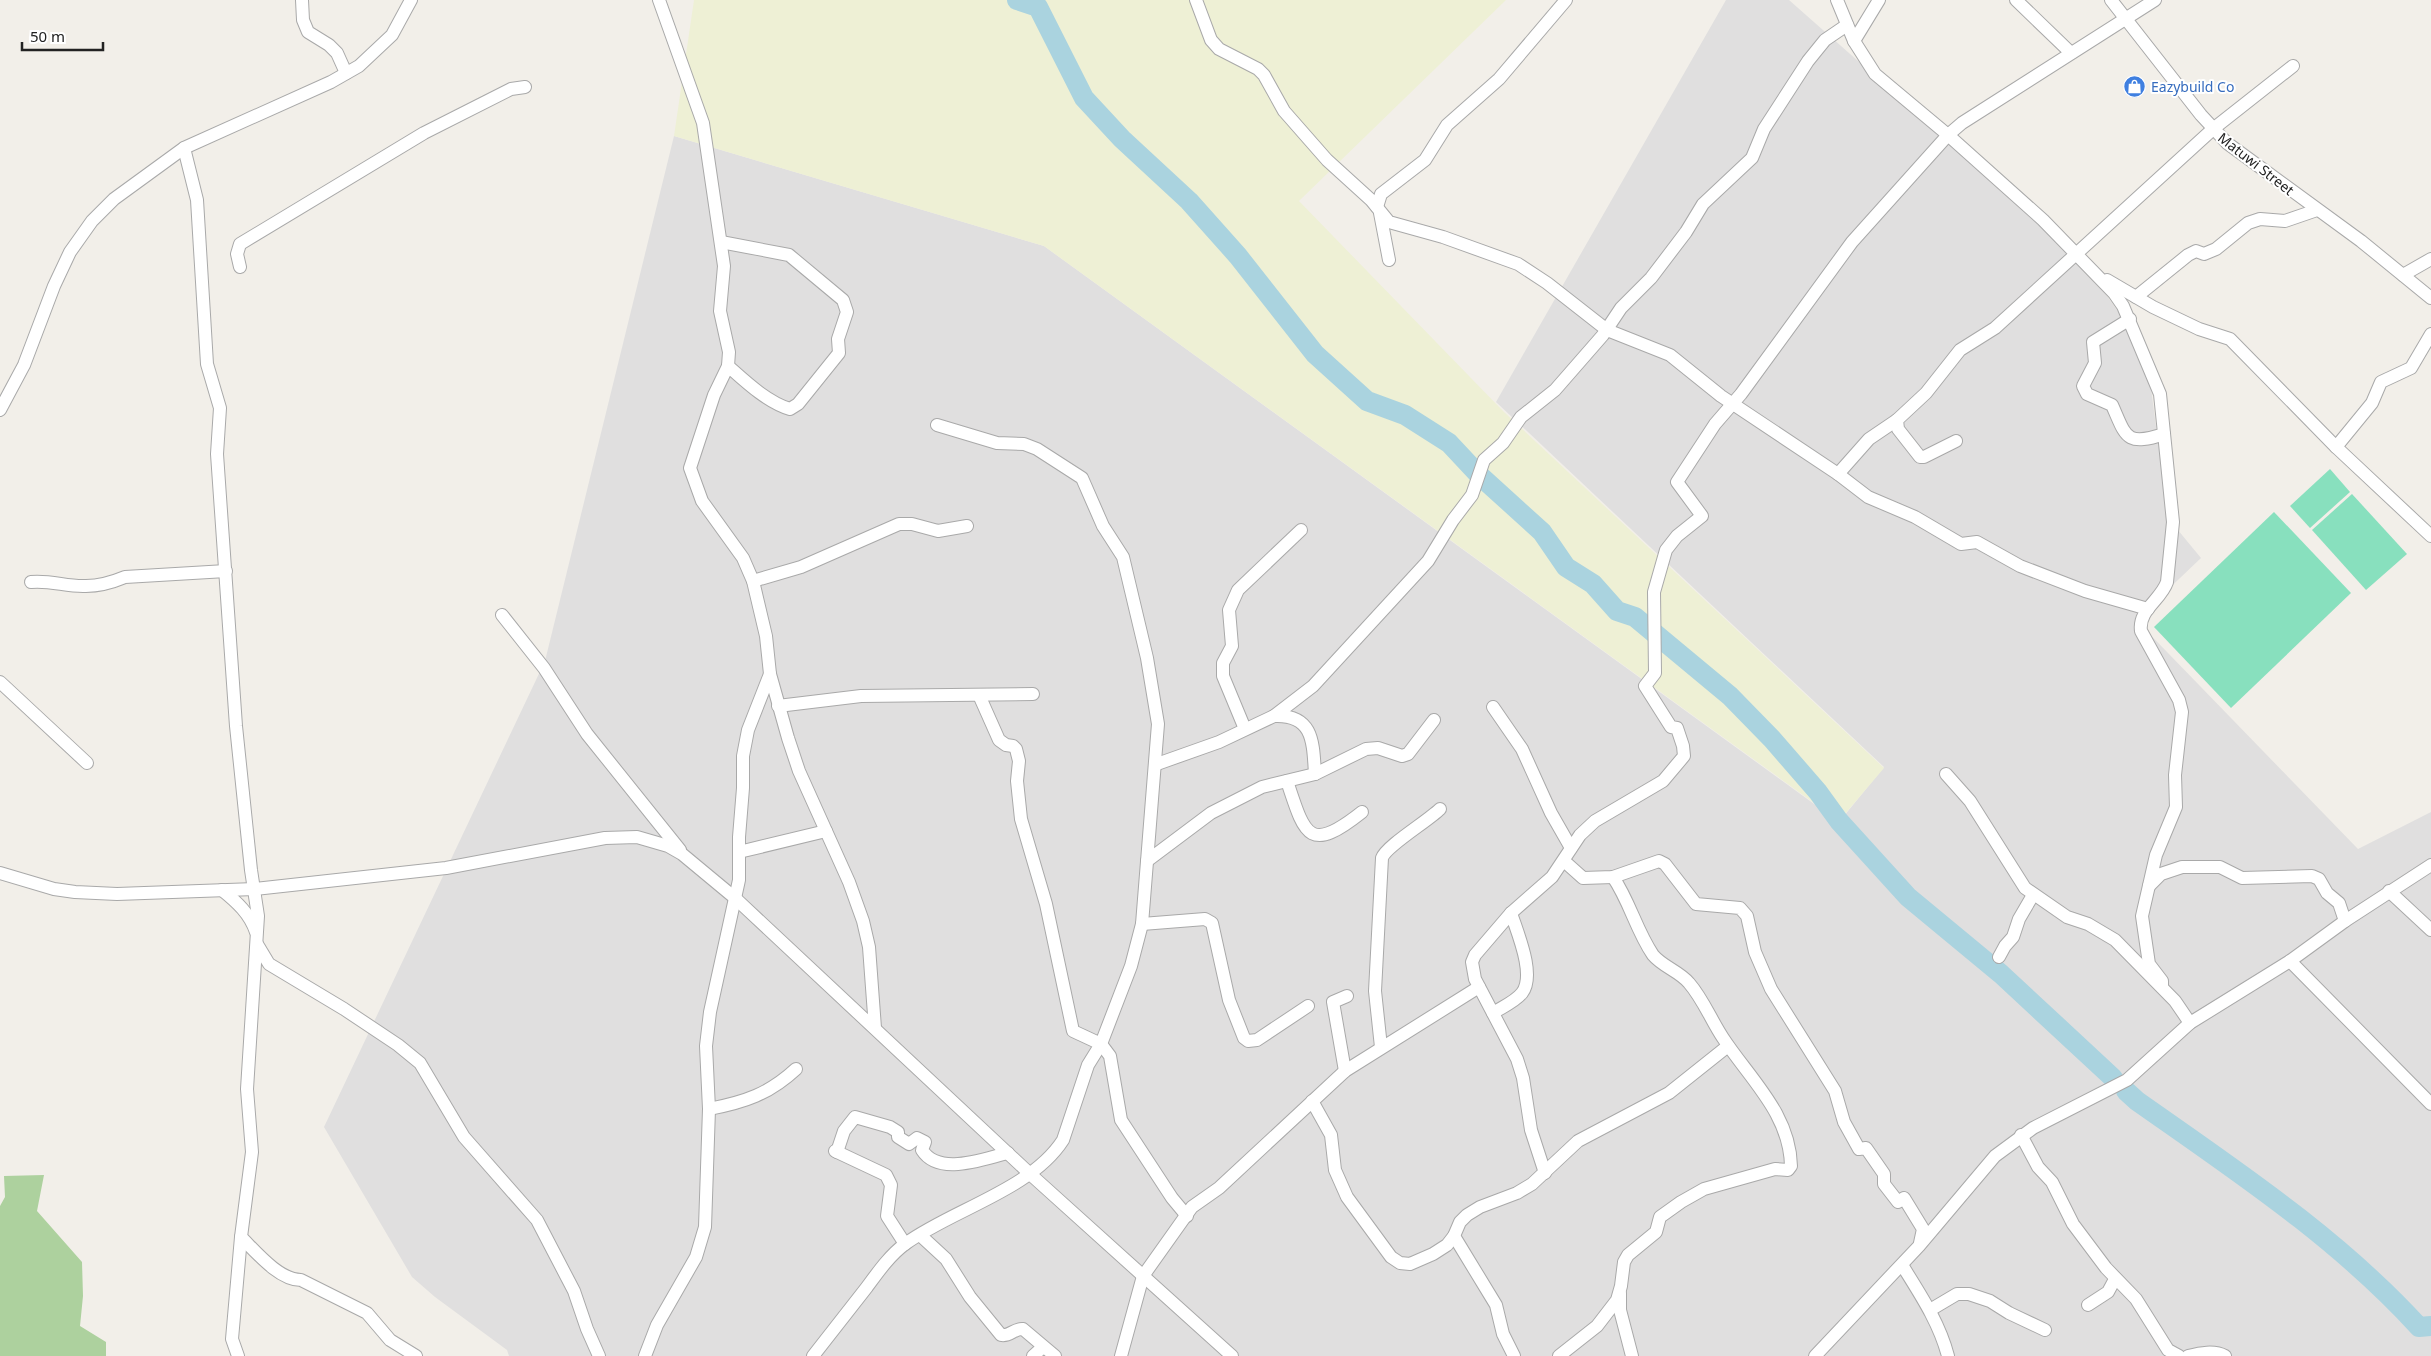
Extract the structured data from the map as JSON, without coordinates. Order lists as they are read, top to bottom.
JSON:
{
  "streets": {
    "street": ["Matuwi Street"]
  },
  "places": {
    "shop": ["Eazybuild Co"]
  },
  "scale_bar": "50 m"
}
